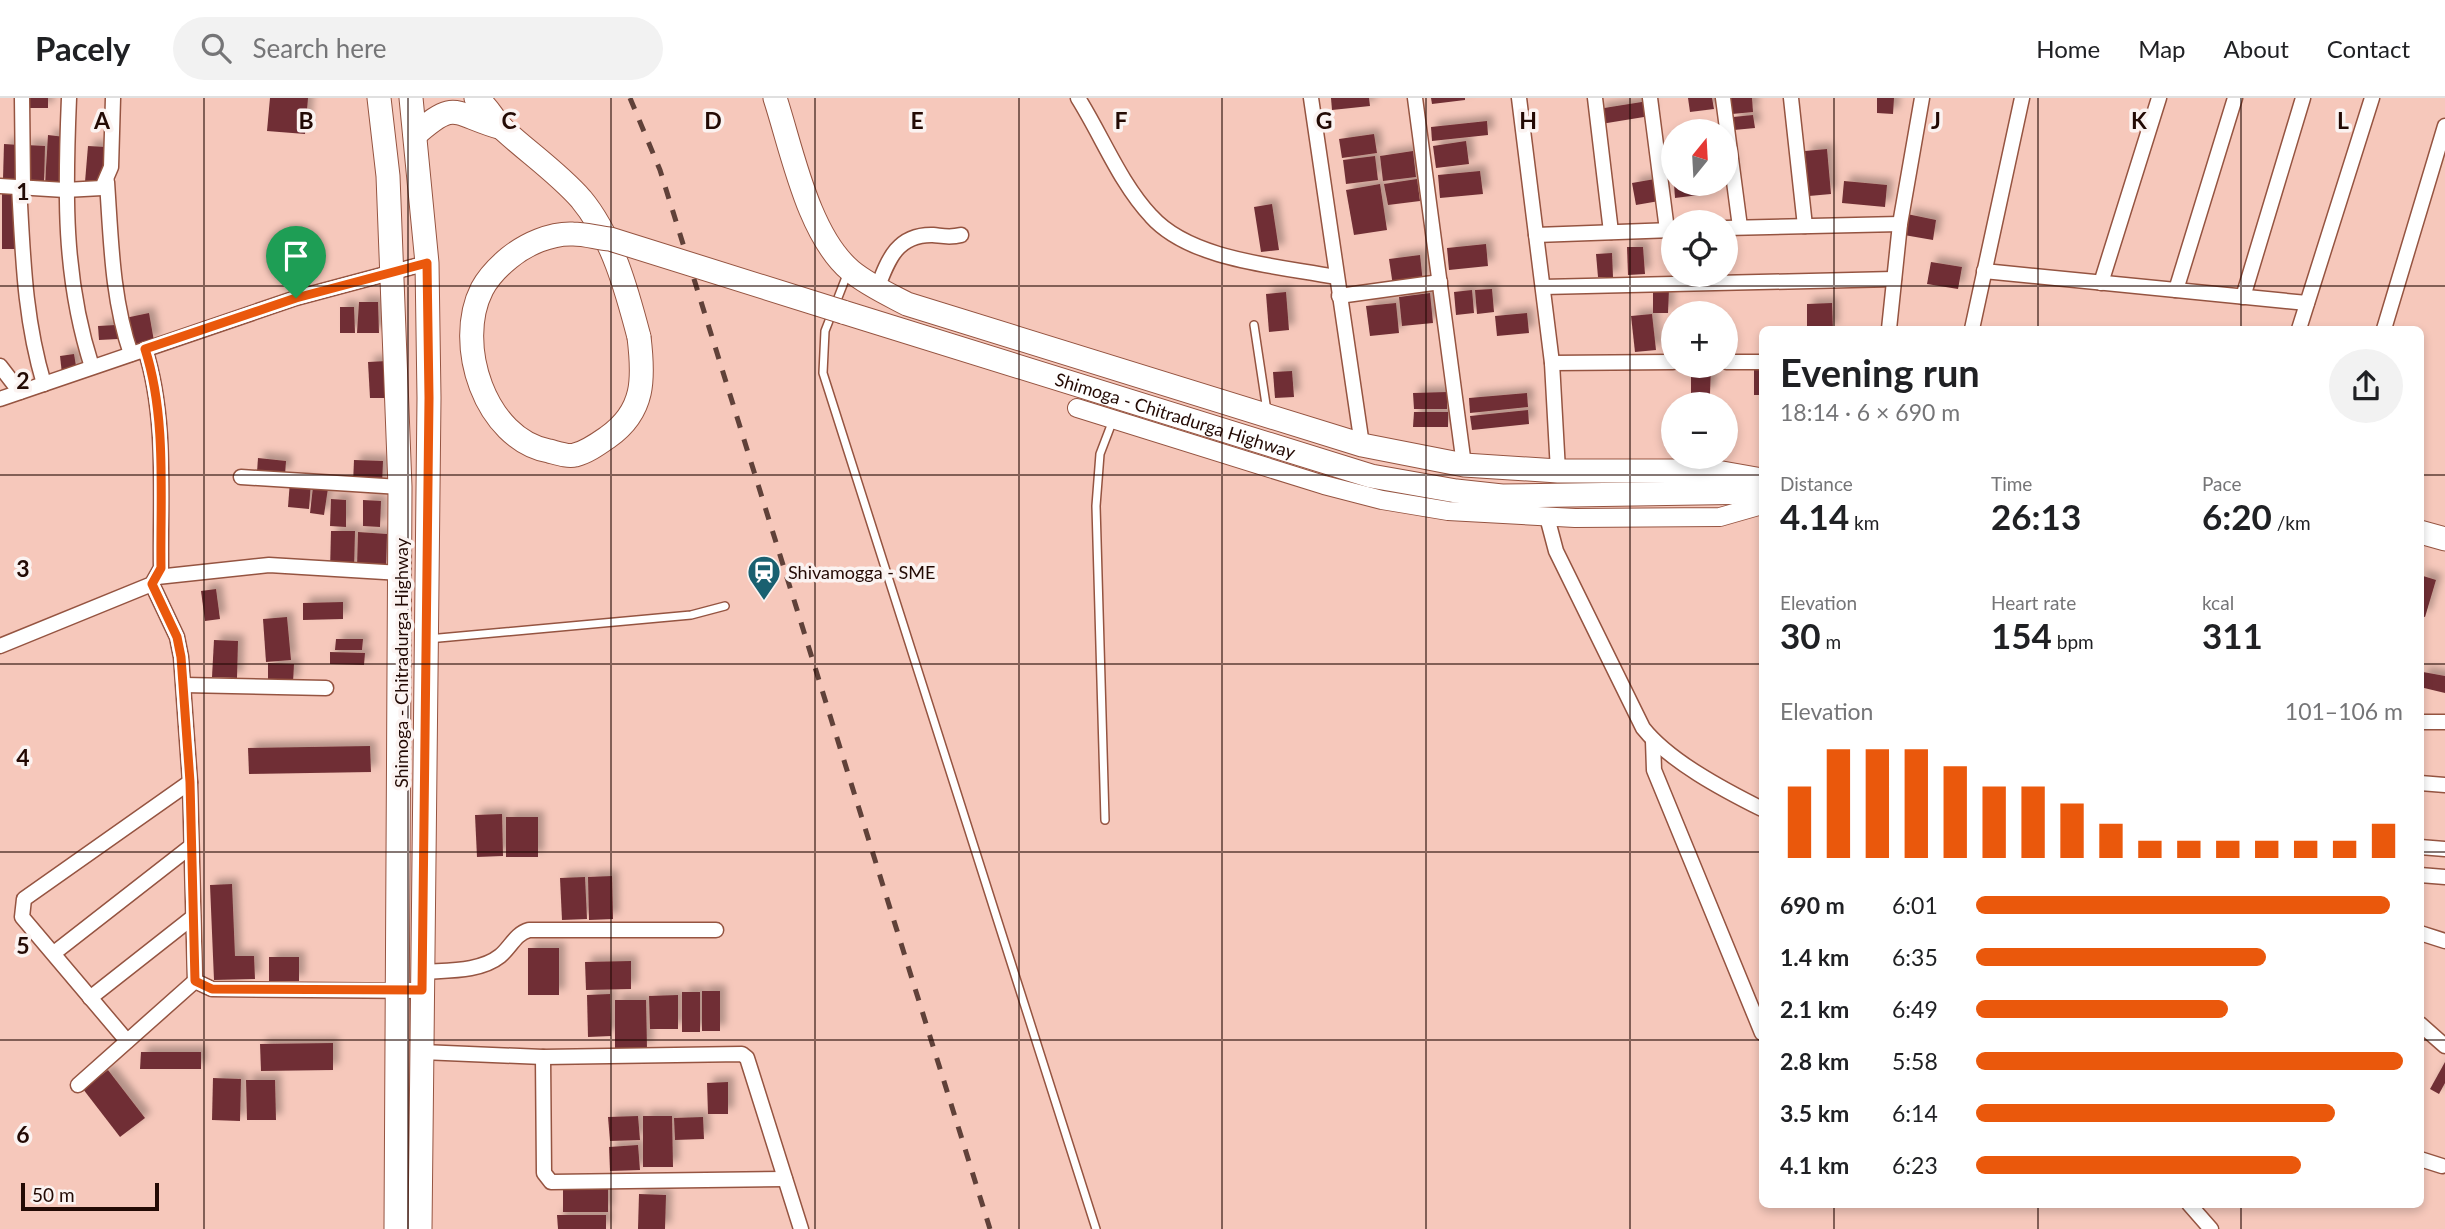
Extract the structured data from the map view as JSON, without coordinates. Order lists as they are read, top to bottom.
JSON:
{
  "streets": {
    "main road": ["Shimoga - Chitradurga Highway"]
  },
  "places": {
    "station": ["Shivamogga - SME"]
  },
  "scale_bar": "50 m",
  "north": "top",
  "page": {
    "header": "Pacely",
    "search": "Search here",
    "nav": [
      "Home",
      "Map",
      "About",
      "Contact"
    ],
    "map_buttons": ["+", "−"],
    "heading": ["Evening run", "18:14 · 6 × 690 m"],
    "stats": [
      ["Distance", "4.14 km"],
      ["Time", "26:13"],
      ["Pace", "6:20 /km"],
      ["Elevation", "30 m"],
      ["Heart rate", "154 bpm"],
      ["kcal", "311"]
    ],
    "chart": ["Elevation", "101–106 m"],
    "list": [
      {
        "name": "690 m",
        "note": "6:01"
      },
      {
        "name": "1.4 km",
        "note": "6:35"
      },
      {
        "name": "2.1 km",
        "note": "6:49"
      },
      {
        "name": "2.8 km",
        "note": "5:58"
      },
      {
        "name": "3.5 km",
        "note": "6:14"
      },
      {
        "name": "4.1 km",
        "note": "6:23"
      }
    ],
    "scale": "50 m"
  },
  "grid": {
    "columns": [
      "A",
      "B",
      "C",
      "D",
      "E",
      "F",
      "G",
      "H",
      "J",
      "K",
      "L"
    ],
    "rows": [
      "1",
      "2",
      "3",
      "4",
      "5",
      "6"
    ]
  }
}
